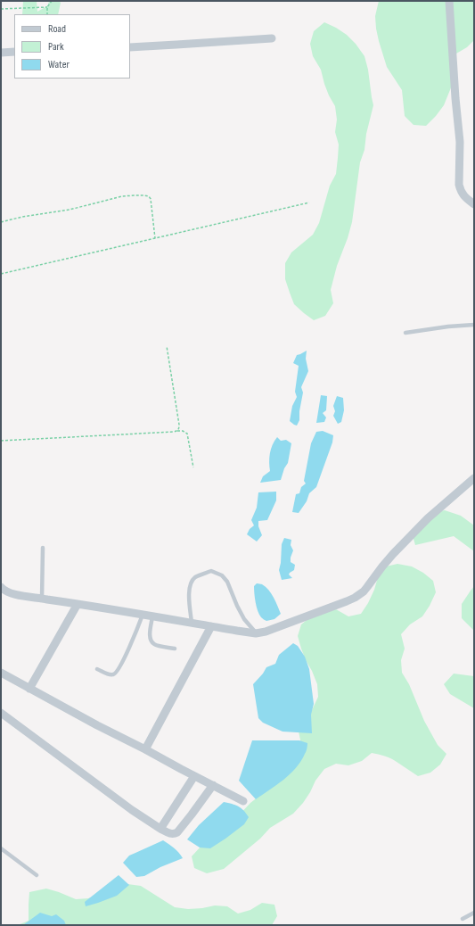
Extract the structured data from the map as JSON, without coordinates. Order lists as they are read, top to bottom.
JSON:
{
  "legend": ["Road", "Park", "Water"]
}
